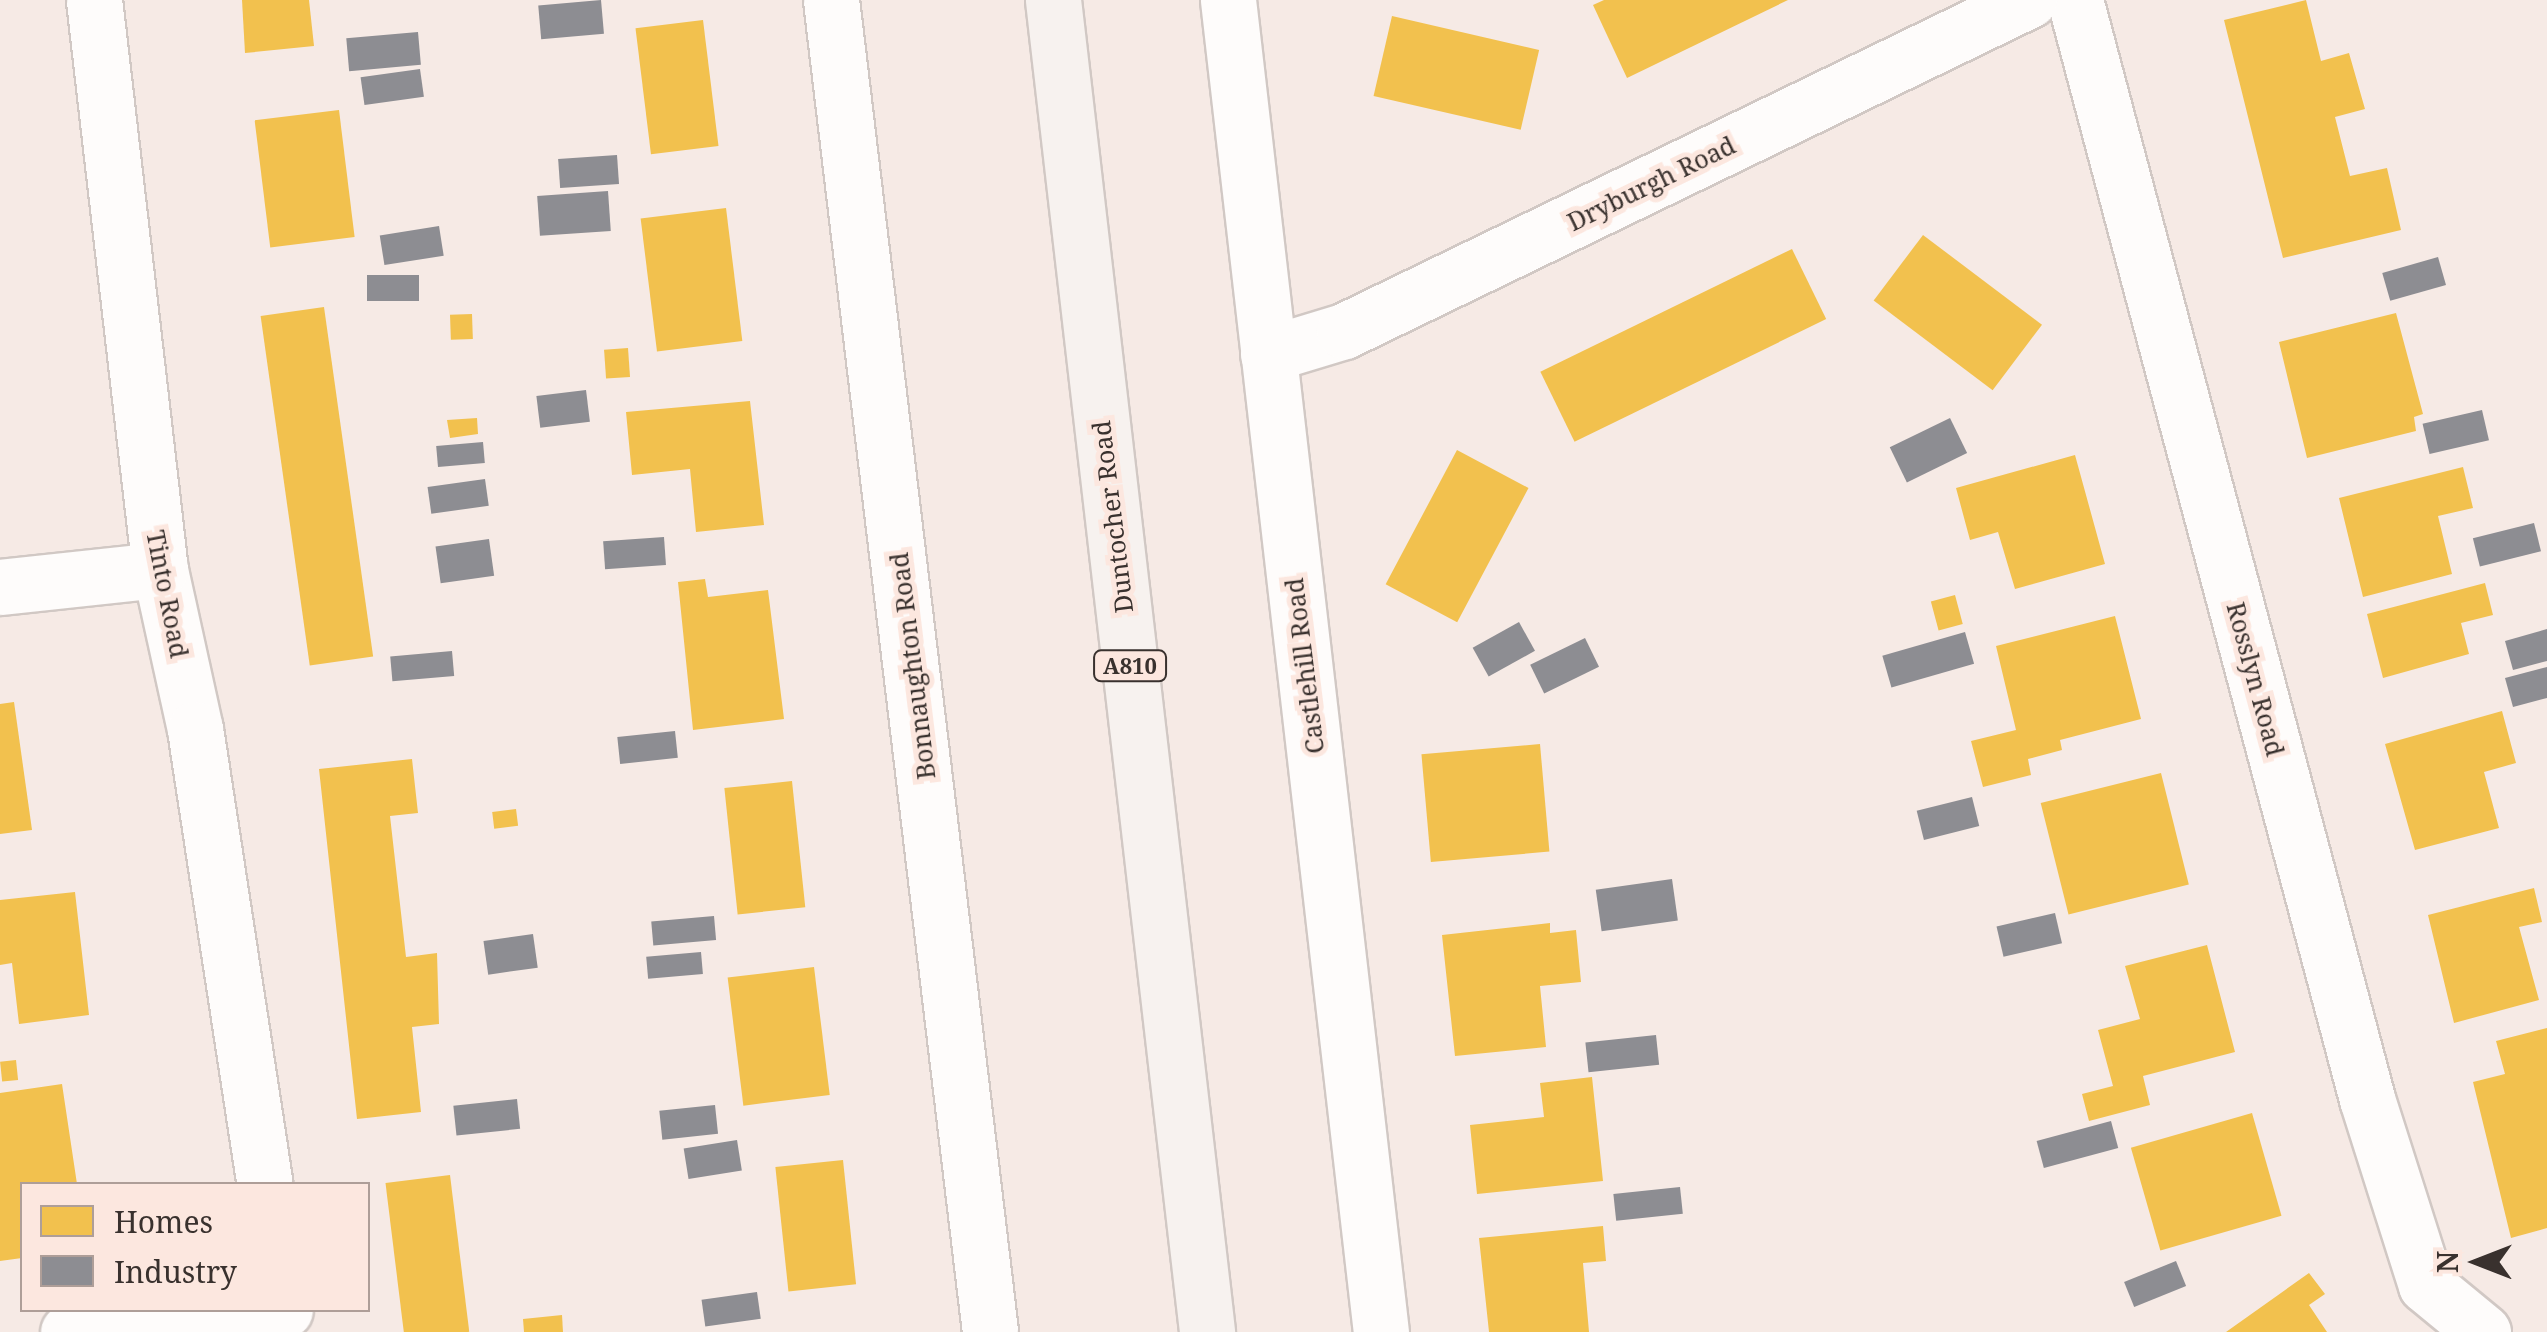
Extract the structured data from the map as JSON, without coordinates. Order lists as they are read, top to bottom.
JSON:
{
  "streets": {
    "main road": ["Duntocher Road", "A810"],
    "street": [
      "Dryburgh Road",
      "Tinto Road",
      "Bonnaughton Road",
      "Castlehill Road",
      "Rosslyn Road"
    ]
  },
  "crossings": [
    ["Dryburgh Road", "Castlehill Road"]
  ],
  "legend": ["Homes", "Industry"],
  "north": "left"
}
